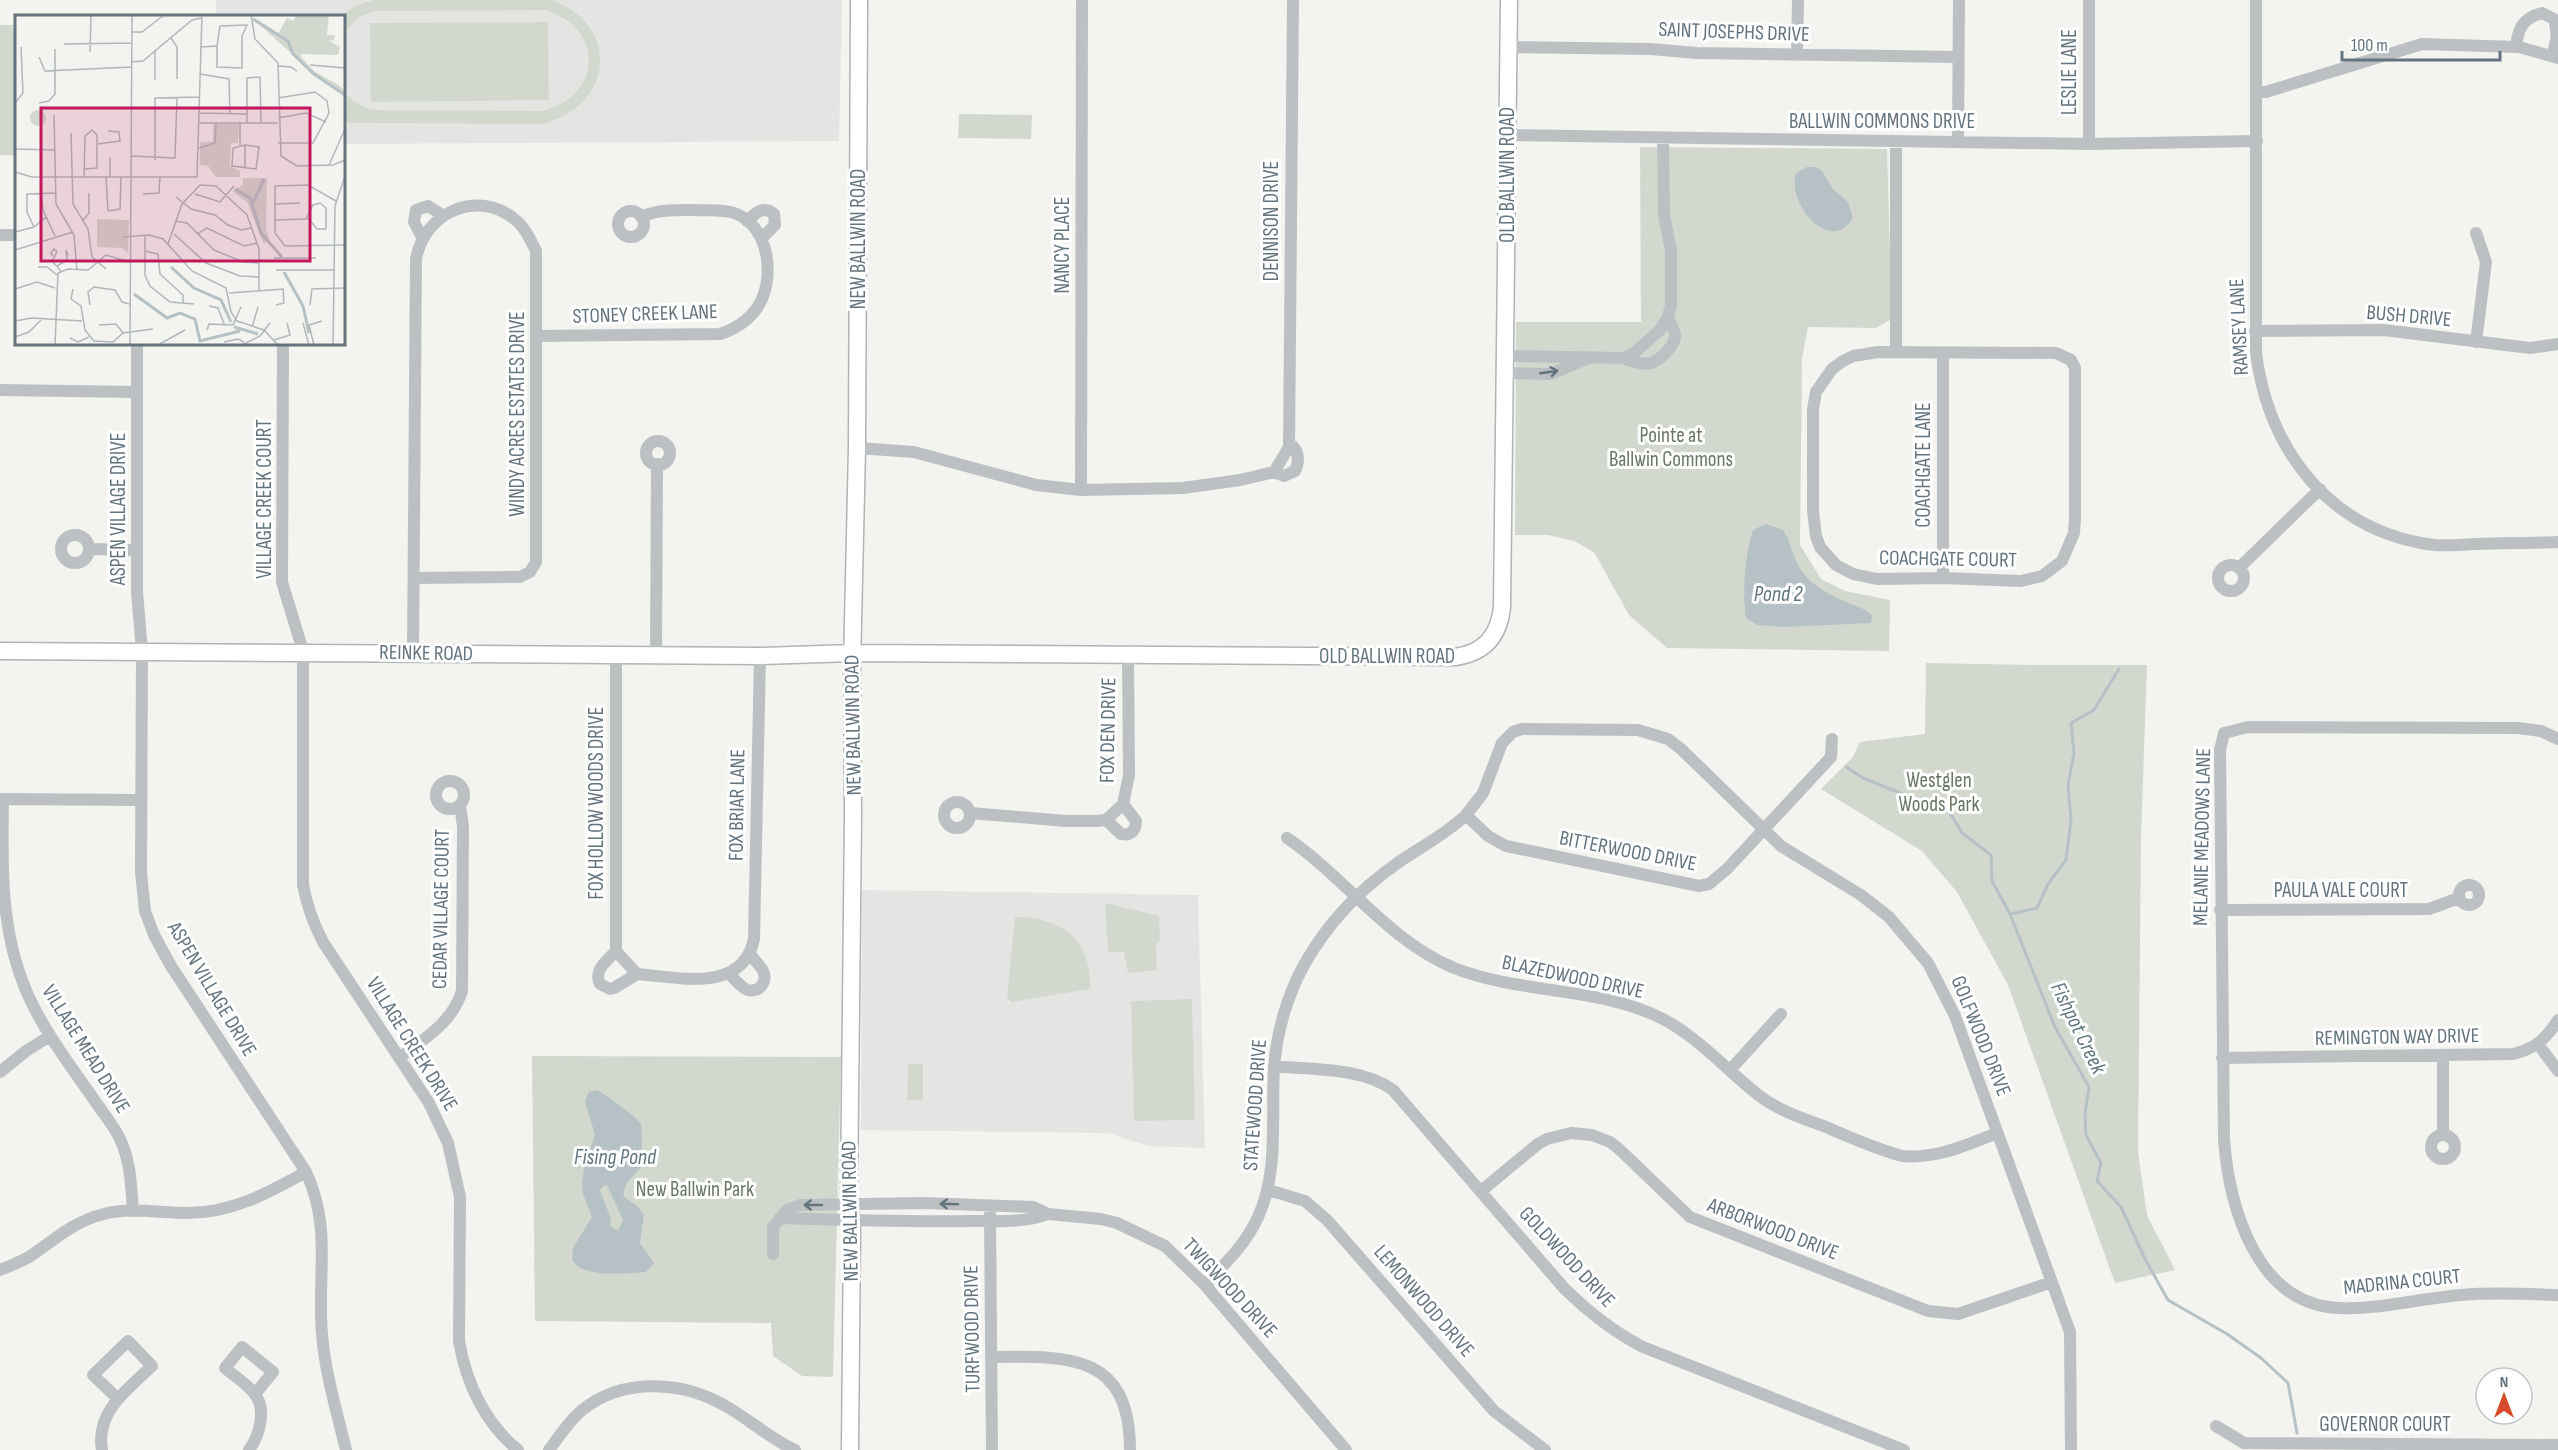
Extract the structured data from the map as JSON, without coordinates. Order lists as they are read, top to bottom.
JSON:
{
  "streets": {
    "street": [
      "SAINT JOSEPHS DRIVE",
      "LESLIE LANE",
      "BALLWIN COMMONS DRIVE",
      "OLD BALLWIN ROAD",
      "DENNISON DRIVE",
      "NEW BALLWIN ROAD",
      "NANCY PLACE",
      "STONEY CREEK LANE",
      "BUSH DRIVE",
      "RAMSEY LANE",
      "WINDY ACRES ESTATES DRIVE",
      "COACHGATE LANE",
      "VILLAGE CREEK COURT",
      "ASPEN VILLAGE DRIVE",
      "COACHGATE COURT",
      "REINKE ROAD",
      "FOX DEN DRIVE",
      "FOX HOLLOW WOODS DRIVE",
      "FOX BRIAR LANE",
      "MELANIE MEADOWS LANE",
      "BITTERWOOD DRIVE",
      "PAULA VALE COURT",
      "CEDAR VILLAGE COURT",
      "BLAZEDWOOD DRIVE",
      "GOLFWOOD DRIVE",
      "REMINGTON WAY DRIVE",
      "VILLAGE CREEK DRIVE",
      "VILLAGE MEAD DRIVE",
      "STATEWOOD DRIVE",
      "ARBORWOOD DRIVE",
      "GOLDWOOD DRIVE",
      "MADRINA COURT",
      "TWIGWOOD DRIVE",
      "LEMONWOOD DRIVE",
      "TURFWOOD DRIVE",
      "GOVERNOR COURT"
    ]
  },
  "crossings": [
    ["SAINT JOSEPHS DRIVE", "OLD BALLWIN ROAD"],
    ["LESLIE LANE", "BALLWIN COMMONS DRIVE"],
    ["BALLWIN COMMONS DRIVE", "OLD BALLWIN ROAD"],
    ["BALLWIN COMMONS DRIVE", "RAMSEY LANE"],
    ["OLD BALLWIN ROAD", "NEW BALLWIN ROAD"],
    ["OLD BALLWIN ROAD", "REINKE ROAD"],
    ["OLD BALLWIN ROAD", "FOX DEN DRIVE"],
    ["DENNISON DRIVE", "NEW BALLWIN ROAD"],
    ["DENNISON DRIVE", "NANCY PLACE"],
    ["NEW BALLWIN ROAD", "REINKE ROAD"],
    ["NEW BALLWIN ROAD", "TWIGWOOD DRIVE"],
    ["STONEY CREEK LANE", "WINDY ACRES ESTATES DRIVE"],
    ["BUSH DRIVE", "RAMSEY LANE"],
    ["COACHGATE LANE", "COACHGATE COURT"],
    ["VILLAGE CREEK COURT", "REINKE ROAD"],
    ["VILLAGE CREEK COURT", "VILLAGE CREEK DRIVE"],
    ["ASPEN VILLAGE DRIVE", "REINKE ROAD"],
    ["REINKE ROAD", "FOX HOLLOW WOODS DRIVE"],
    ["REINKE ROAD", "FOX BRIAR LANE"],
    ["REINKE ROAD", "VILLAGE CREEK DRIVE"],
    ["MELANIE MEADOWS LANE", "PAULA VALE COURT"],
    ["MELANIE MEADOWS LANE", "REMINGTON WAY DRIVE"],
    ["MELANIE MEADOWS LANE", "MADRINA COURT"],
    ["BITTERWOOD DRIVE", "GOLFWOOD DRIVE"],
    ["BITTERWOOD DRIVE", "STATEWOOD DRIVE"],
    ["CEDAR VILLAGE COURT", "VILLAGE CREEK DRIVE"],
    ["BLAZEDWOOD DRIVE", "GOLFWOOD DRIVE"],
    ["BLAZEDWOOD DRIVE", "STATEWOOD DRIVE"],
    ["GOLFWOOD DRIVE", "STATEWOOD DRIVE"],
    ["GOLFWOOD DRIVE", "ARBORWOOD DRIVE"],
    ["REMINGTON WAY DRIVE", "MADRINA COURT"],
    ["STATEWOOD DRIVE", "GOLDWOOD DRIVE"],
    ["STATEWOOD DRIVE", "TWIGWOOD DRIVE"],
    ["STATEWOOD DRIVE", "LEMONWOOD DRIVE"],
    ["ARBORWOOD DRIVE", "GOLDWOOD DRIVE"],
    ["TWIGWOOD DRIVE", "TURFWOOD DRIVE"]
  ],
  "water": ["Pond 2", "Fishpot Creek", "Fising Pond"],
  "parks": ["Pointe at Ballwin Commons", "Westglen Woods Park", "New Ballwin Park"],
  "scale_bar": "100 m",
  "north": "top"
}
